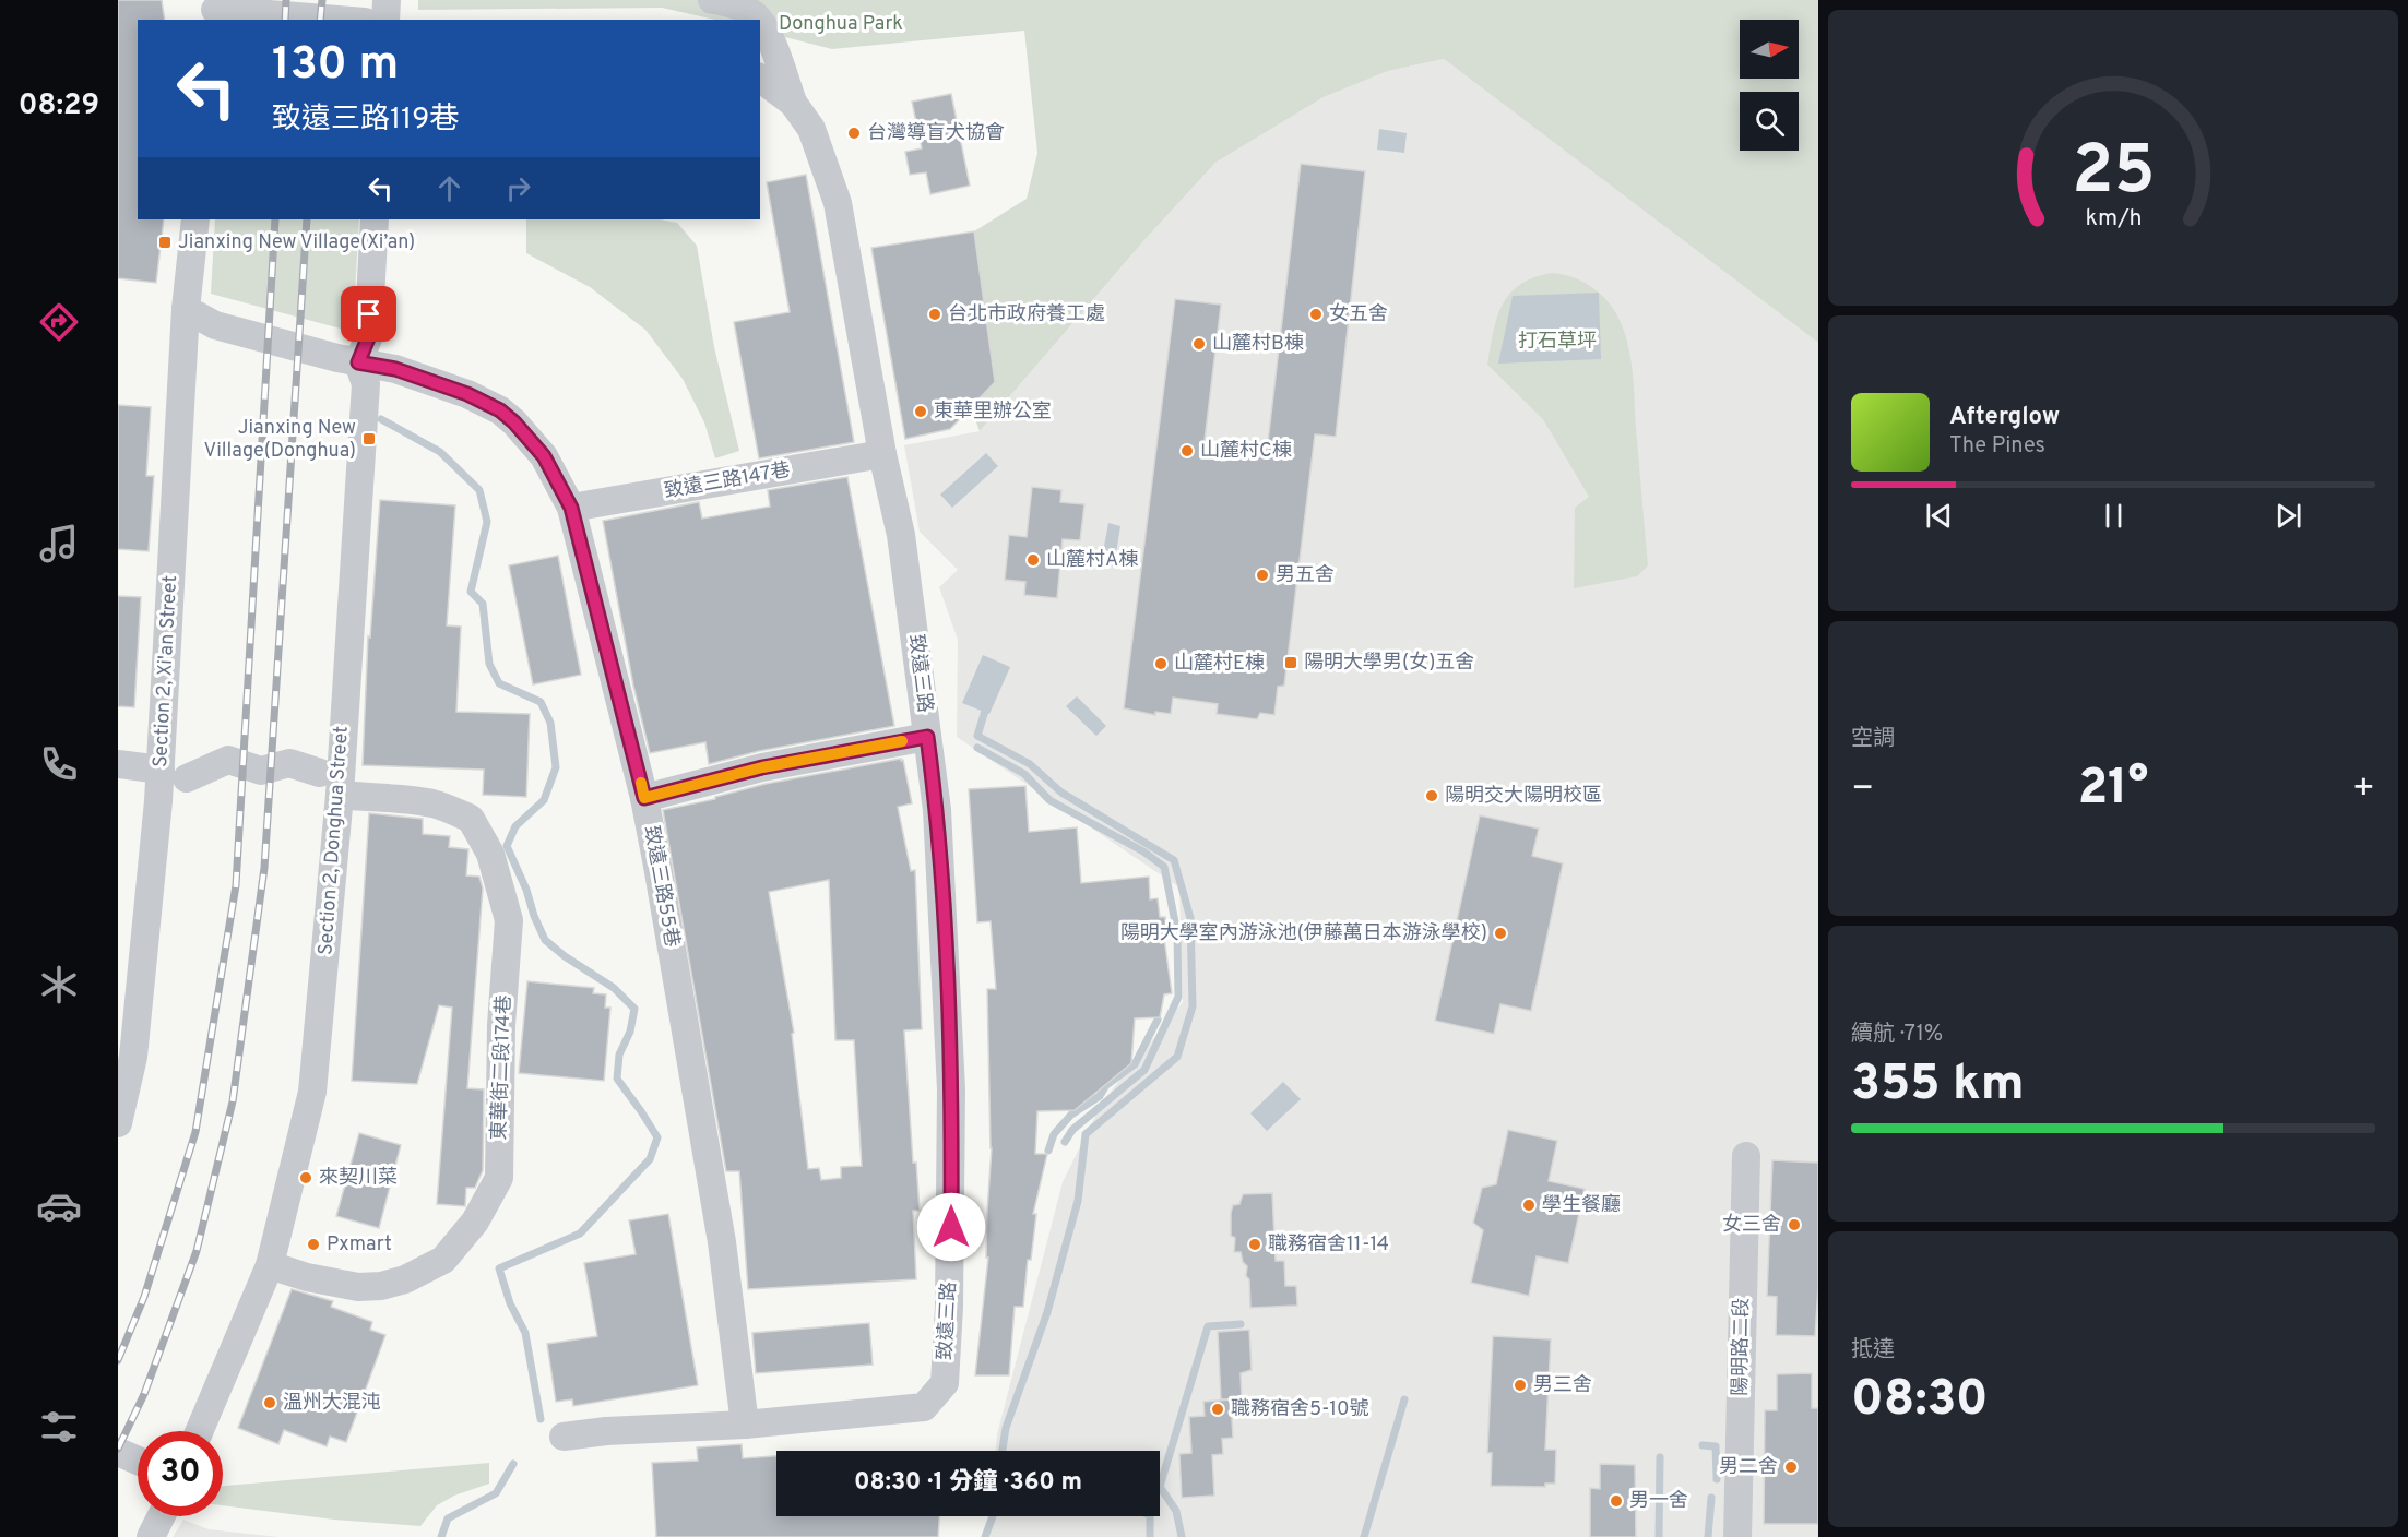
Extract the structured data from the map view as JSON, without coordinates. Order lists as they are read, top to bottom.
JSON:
{
  "streets": {
    "street": [
      "致遠三路147巷",
      "Section 2, Xi'an Street",
      "致遠三路",
      "Section 2, Donghua Street",
      "致遠三路55巷",
      "東華街二段174巷",
      "陽明路二段"
    ]
  },
  "crossings": [
    ["致遠三路147巷", "致遠三路"],
    ["致遠三路147巷", "致遠三路55巷"],
    ["Section 2, Xi'an Street", "致遠三路55巷"],
    ["致遠三路", "致遠三路55巷"],
    ["Section 2, Donghua Street", "致遠三路55巷"],
    ["Section 2, Donghua Street", "東華街二段174巷"]
  ],
  "parks": ["Donghua Park", "打石草坪"],
  "places": {
    "other": [
      "台灣導盲犬協會",
      "台北市政府養工處",
      "女五舍",
      "山麓村B棟",
      "東華里辦公室",
      "山麓村C棟",
      "山麓村A棟",
      "男五舍",
      "山麓村E棟",
      "陽明交大陽明校區",
      "陽明大學室內游泳池(伊藤萬日本游泳學校)",
      "來契川菜",
      "學生餐廳",
      "女三舍",
      "Pxmart",
      "職務宿舍11-14",
      "男三舍",
      "溫州大混沌",
      "職務宿舍5-10號",
      "男二舍",
      "男一舍"
    ],
    "transit": ["Jianxing New Village(Xi’an)", "Jianxing New Village(Donghua)", "陽明大學男(女)五舍"]
  },
  "north": "right",
  "page": {
    "tabs": "08:29",
    "turn": ["130 m", "致遠三路119巷"],
    "song": ["Afterglow", "The Pines"],
    "tile": [
      "空調",
      ["續航 · 71%", "355 km"],
      ["抵達", "08:30"]
    ],
    "heat": ["−", "21°", "+"],
    "limit": "30",
    "trip": "08:30 · 1 分鐘 · 360 m",
    "gauge": ["25", "km/h"]
  }
}
